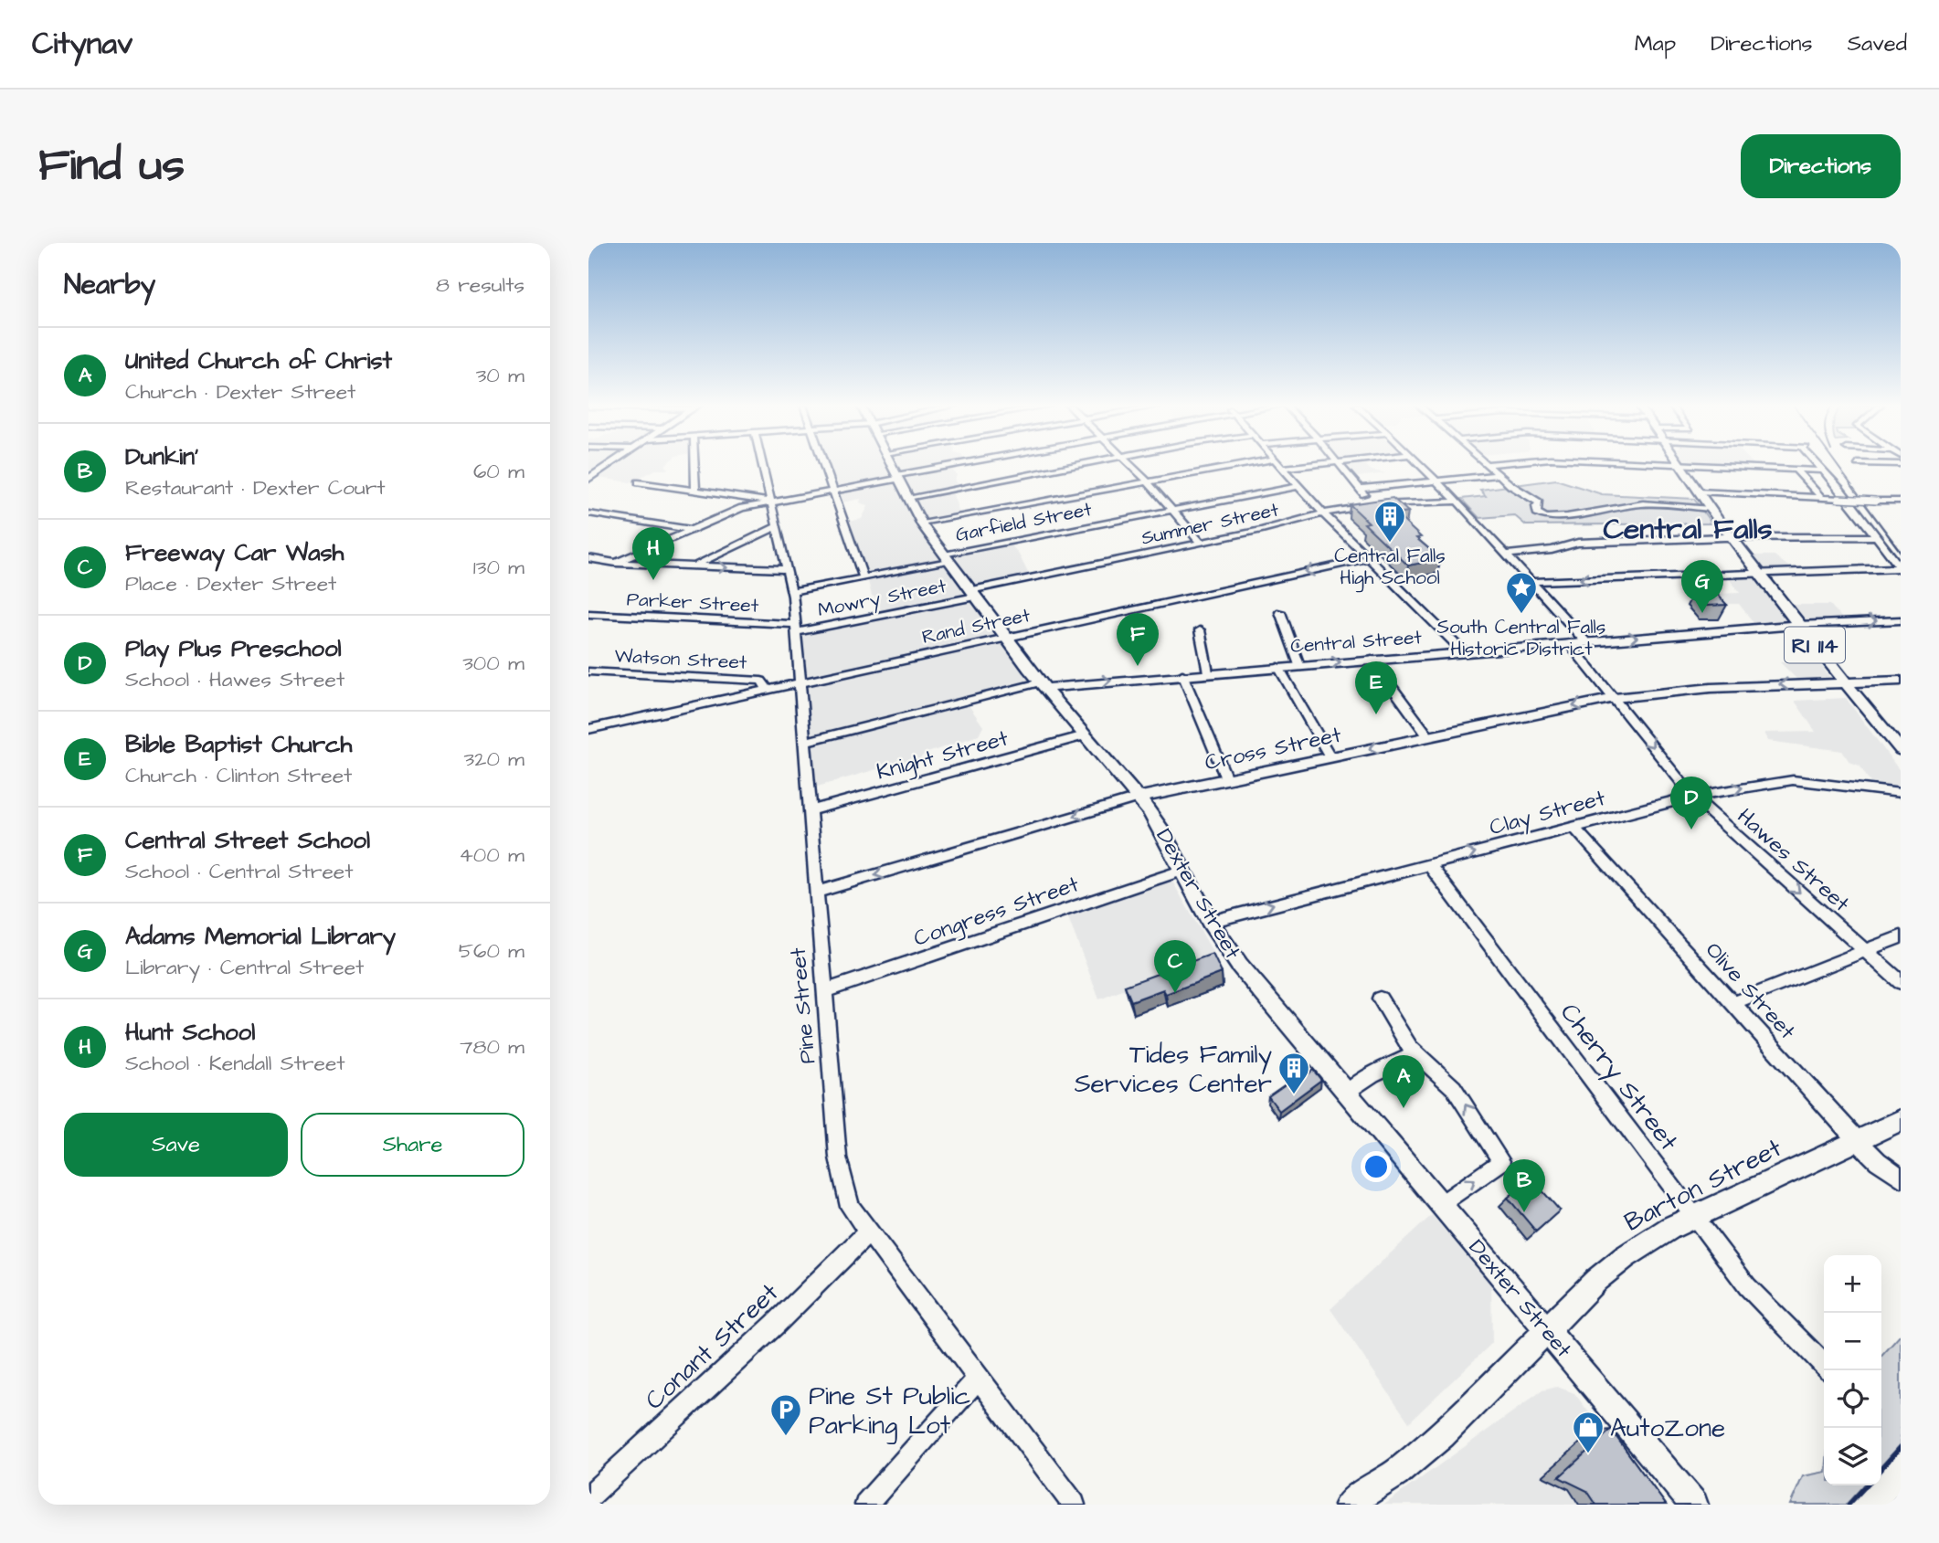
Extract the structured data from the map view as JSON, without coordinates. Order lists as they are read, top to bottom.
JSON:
{
  "streets": {
    "main road": [
      "Central Street",
      "RI 114",
      "Cross Street",
      "Dexter Street",
      "Barton Street"
    ],
    "street": [
      "Garfield Street",
      "Summer Street",
      "Mowry Street",
      "Parker Street",
      "Rand Street",
      "Watson Street",
      "Knight Street",
      "Clay Street",
      "Hawes Street",
      "Congress Street",
      "Olive Street",
      "Pine Street",
      "Cherry Street",
      "Conant Street"
    ]
  },
  "crossings": [
    ["Garfield Street", "Dexter Street"],
    ["Garfield Street", "Pine Street"],
    ["Summer Street", "Mowry Street"],
    ["Summer Street", "Dexter Street"],
    ["Mowry Street", "Parker Street"],
    ["Mowry Street", "Dexter Street"],
    ["Mowry Street", "Pine Street"],
    ["Parker Street", "Pine Street"],
    ["Rand Street", "Watson Street"],
    ["Rand Street", "Dexter Street"],
    ["Rand Street", "Pine Street"],
    ["Central Street", "RI 114"],
    ["Central Street", "Hawes Street"],
    ["Central Street", "Dexter Street"],
    ["Central Street", "Pine Street"],
    ["RI 114", "Cross Street"],
    ["Cross Street", "Hawes Street"],
    ["Cross Street", "Dexter Street"],
    ["Cross Street", "Pine Street"],
    ["Knight Street", "Dexter Street"],
    ["Knight Street", "Pine Street"],
    ["Clay Street", "Hawes Street"],
    ["Clay Street", "Dexter Street"],
    ["Clay Street", "Olive Street"],
    ["Clay Street", "Cherry Street"],
    ["Dexter Street", "Congress Street"],
    ["Dexter Street", "Barton Street"],
    ["Congress Street", "Pine Street"],
    ["Olive Street", "Barton Street"],
    ["Pine Street", "Conant Street"],
    ["Cherry Street", "Barton Street"]
  ],
  "one_way": [
    "Rand Street",
    "Central Street",
    "Cross Street",
    "Clay Street",
    "Hawes Street"
  ],
  "districts": ["Central Falls"],
  "places": {
    "building": ["Central Falls High School", "Tides Family Services Center"],
    "place": ["South Central Falls Historic District"],
    "parking": ["Pine St Public Parking Lot"],
    "shop": ["AutoZone"]
  },
  "page": {
    "header": "Citynav",
    "nav": ["Map", "Directions", "Saved"],
    "buttons": [
      "Directions",
      ["Save", "Share"]
    ],
    "title": "Find us",
    "heading": ["Nearby", "8 results"],
    "list": [
      {
        "mark": "A",
        "name": "United Church of Christ",
        "note": "Church · Dexter Street",
        "value": "30 m"
      },
      {
        "mark": "B",
        "name": "Dunkin'",
        "note": "Restaurant · Dexter Court",
        "value": "60 m"
      },
      {
        "mark": "C",
        "name": "Freeway Car Wash",
        "note": "Place · Dexter Street",
        "value": "130 m"
      },
      {
        "mark": "D",
        "name": "Play Plus Preschool",
        "note": "School · Hawes Street",
        "value": "300 m"
      },
      {
        "mark": "E",
        "name": "Bible Baptist Church",
        "note": "Church · Clinton Street",
        "value": "320 m"
      },
      {
        "mark": "F",
        "name": "Central Street School",
        "note": "School · Central Street",
        "value": "400 m"
      },
      {
        "mark": "G",
        "name": "Adams Memorial Library",
        "note": "Library · Central Street",
        "value": "560 m"
      },
      {
        "mark": "H",
        "name": "Hunt School",
        "note": "School · Kendall Street",
        "value": "780 m"
      }
    ],
    "pins": [
      "H",
      "G",
      "F",
      "E",
      "D",
      "C",
      "A",
      "B"
    ],
    "map_buttons": ["+", "−"]
  }
}
